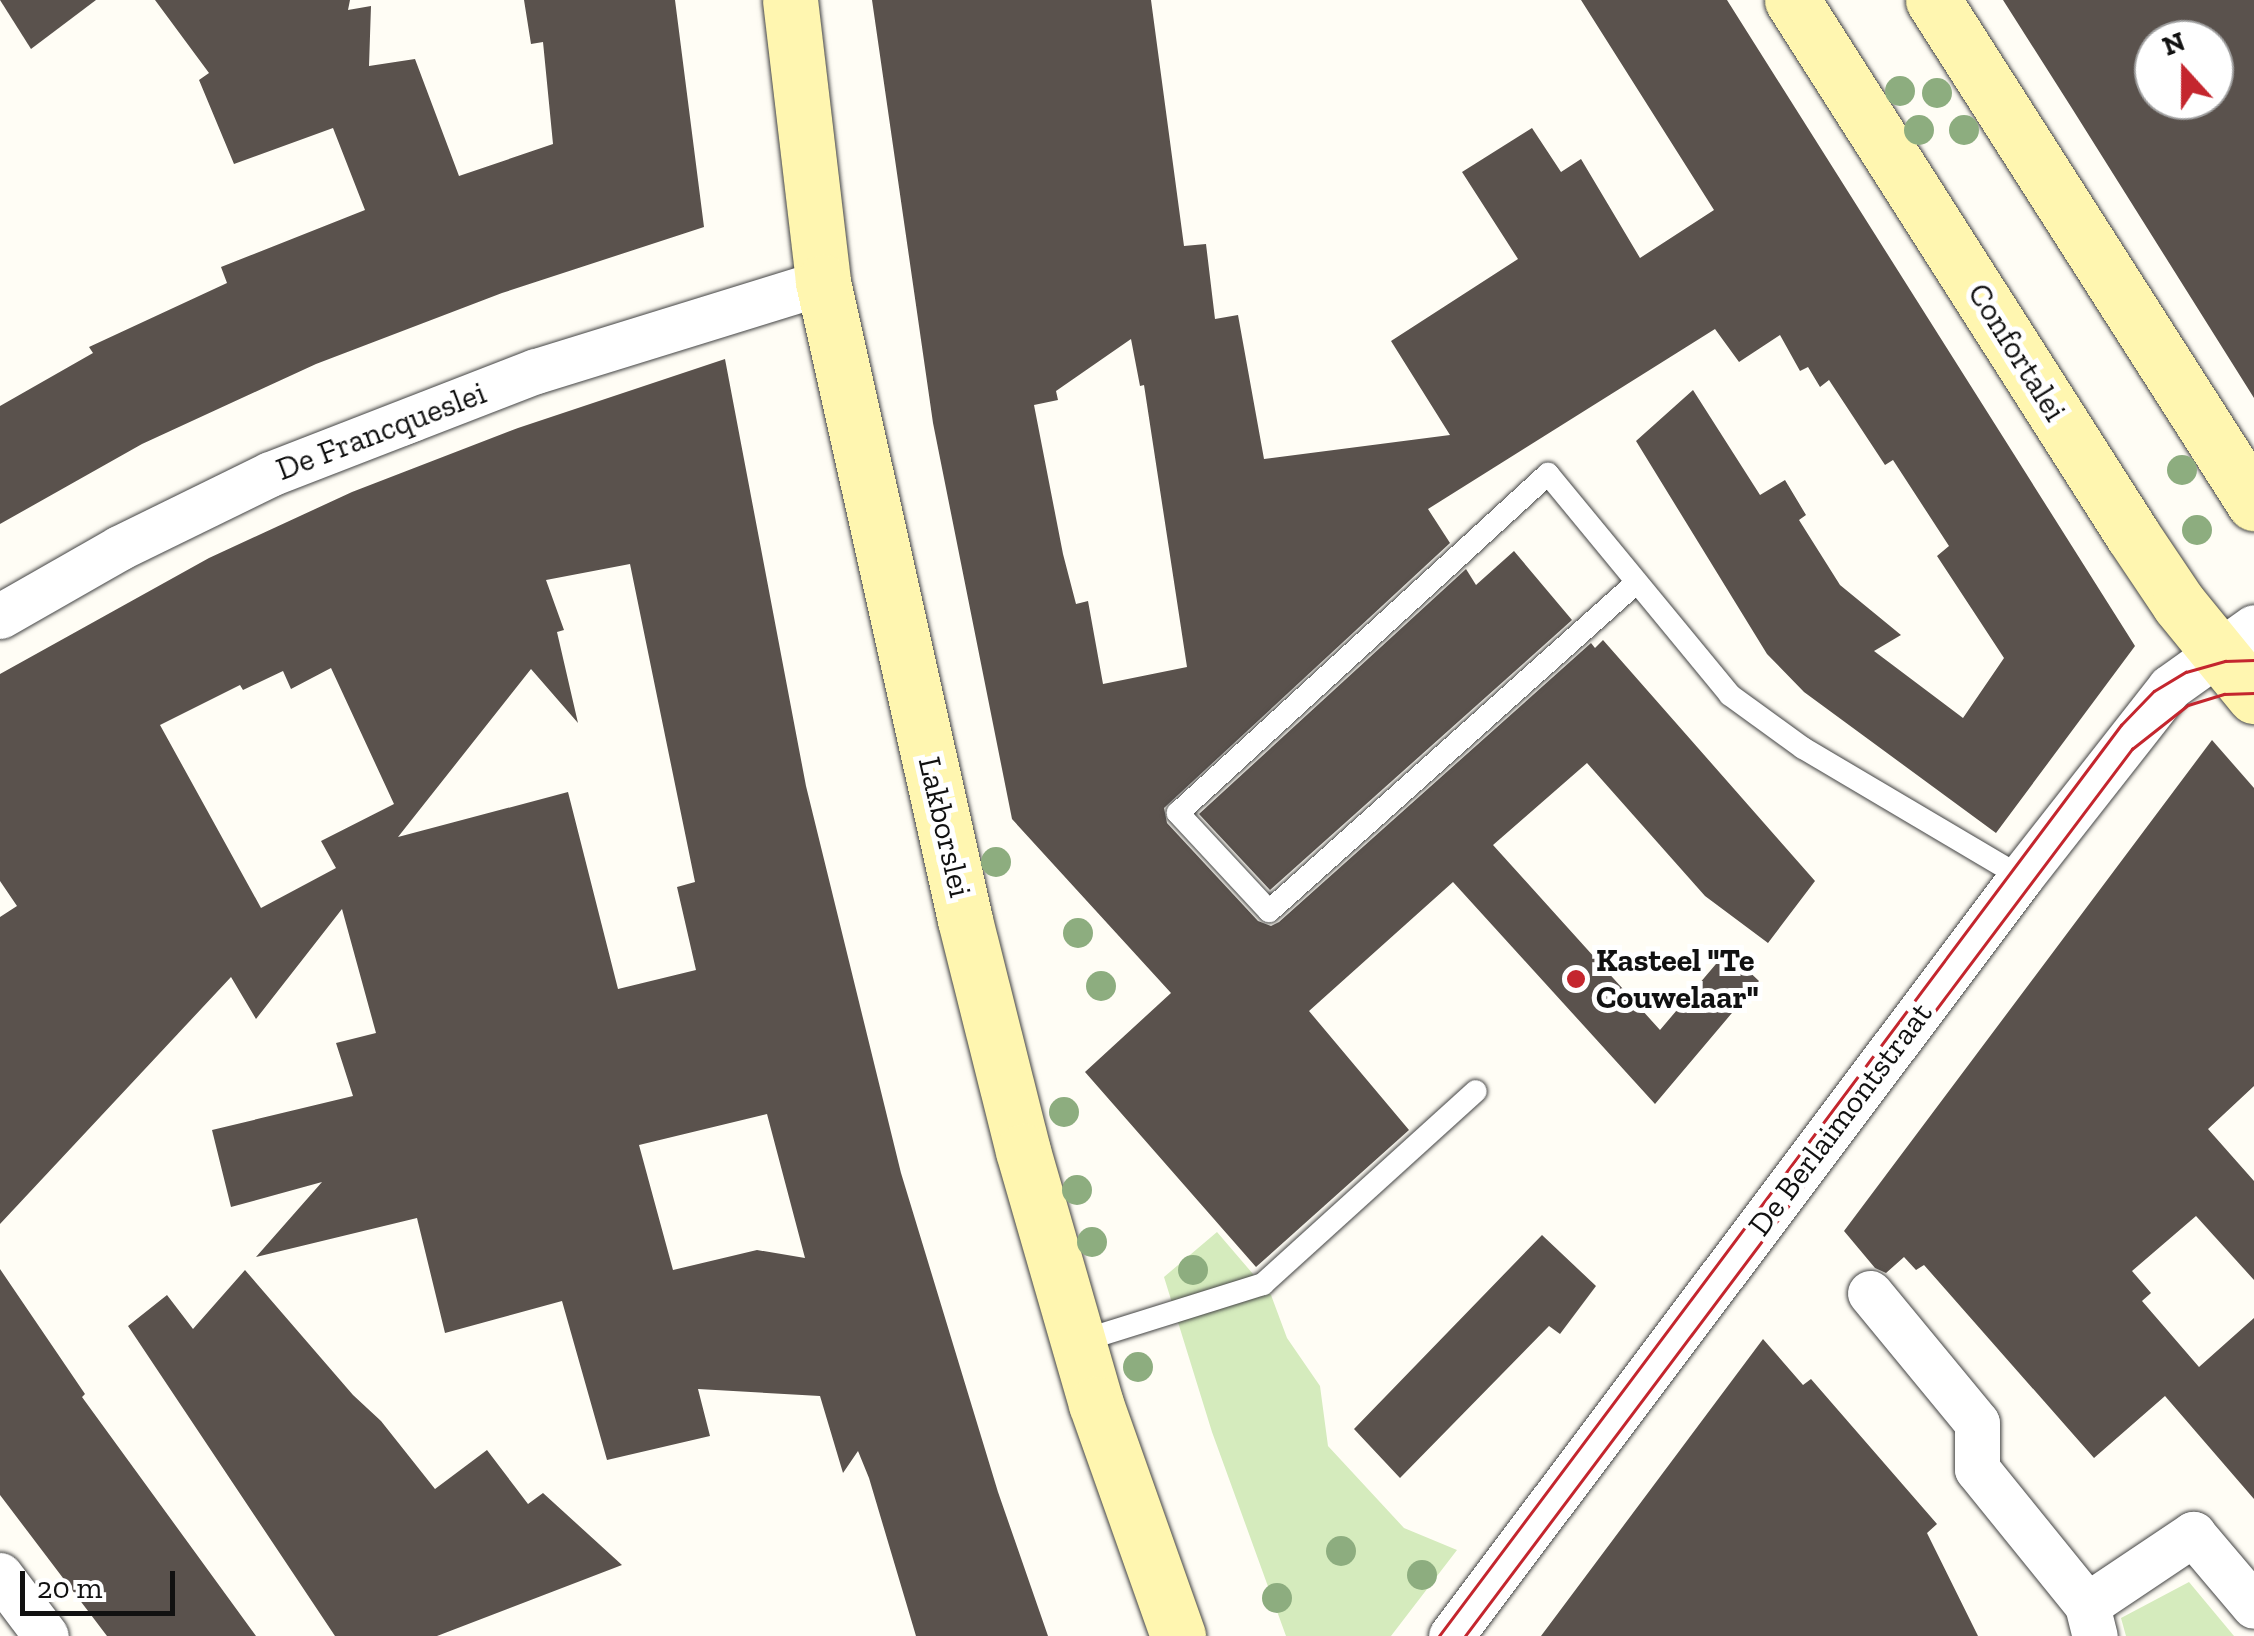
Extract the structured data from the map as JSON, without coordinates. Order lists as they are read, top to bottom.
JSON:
{
  "streets": {
    "street": [
      "Confortalei",
      "De Francqueslei",
      "Lakborslei",
      "De Berlaimontstraat"
    ]
  },
  "crossings": [
    ["Confortalei", "De Berlaimontstraat"],
    ["De Francqueslei", "Lakborslei"]
  ],
  "places": ["Kasteel \"Te Couwelaar\""],
  "scale_bar": "20 m",
  "north": "top"
}
